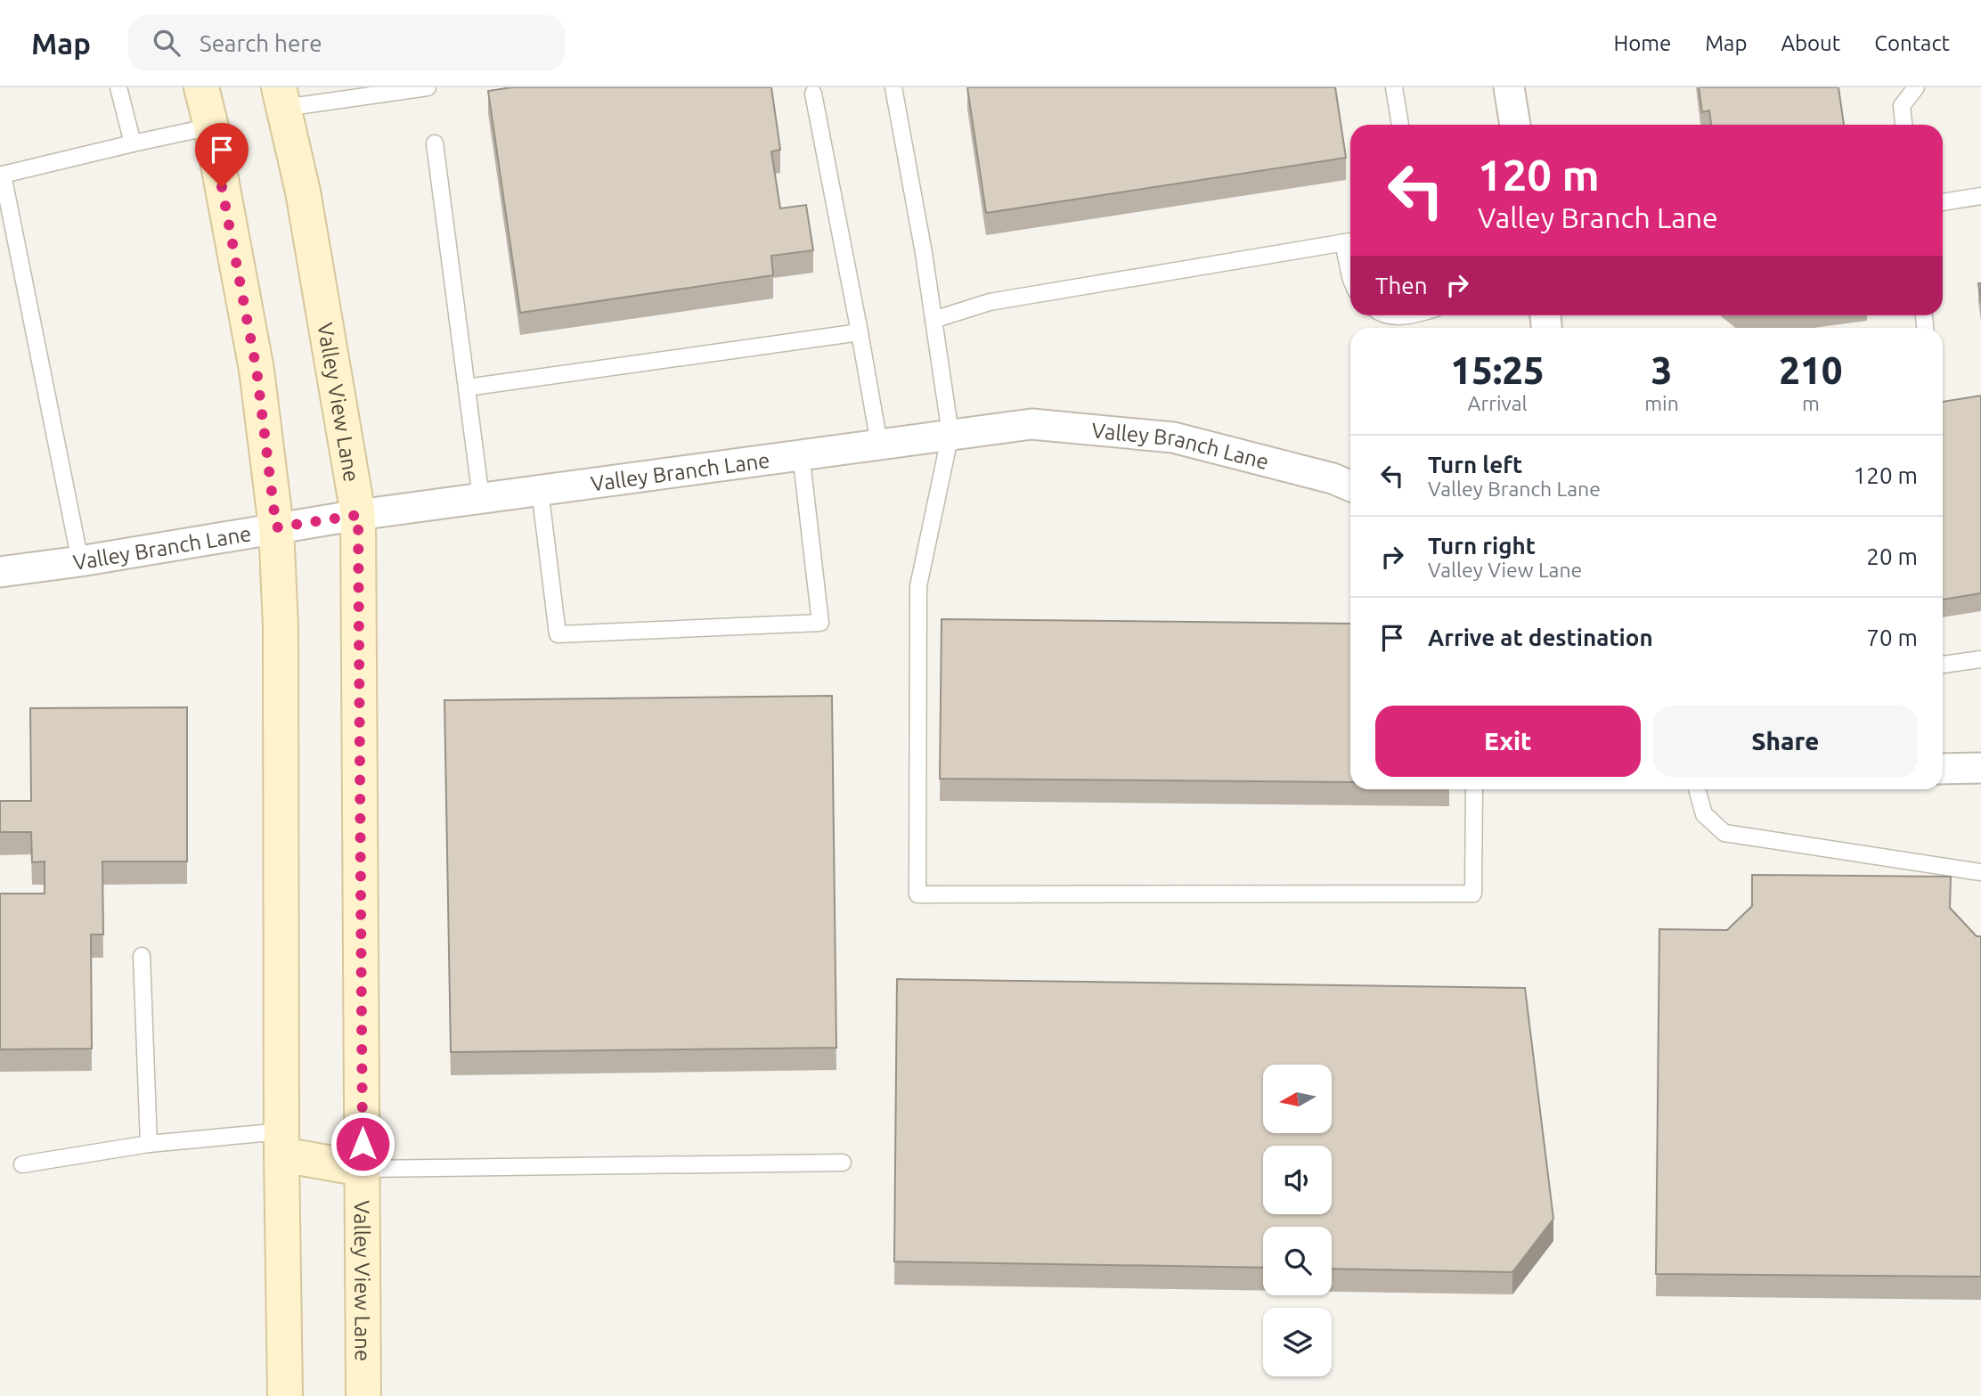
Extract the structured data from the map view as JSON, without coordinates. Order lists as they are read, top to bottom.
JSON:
{
  "streets": {
    "main road": ["Valley View Lane"],
    "street": ["Valley Branch Lane"]
  },
  "crossings": [
    ["Valley View Lane", "Valley Branch Lane"]
  ],
  "north": "left",
  "page": {
    "header": "Map",
    "search": "Search here",
    "nav": [
      "Home",
      "Map",
      "About",
      "Contact"
    ],
    "turn": ["120 m", "Valley Branch Lane"],
    "then": "Then",
    "eta": [
      "15:25",
      "Arrival",
      "3",
      "min",
      "210",
      "m"
    ],
    "list": [
      {
        "name": "Turn left",
        "note": "Valley Branch Lane",
        "value": "120 m"
      },
      {
        "name": "Turn right",
        "note": "Valley View Lane",
        "value": "20 m"
      },
      {
        "name": "Arrive at destination",
        "value": "70 m"
      }
    ],
    "buttons": ["Exit", "Share"]
  }
}
